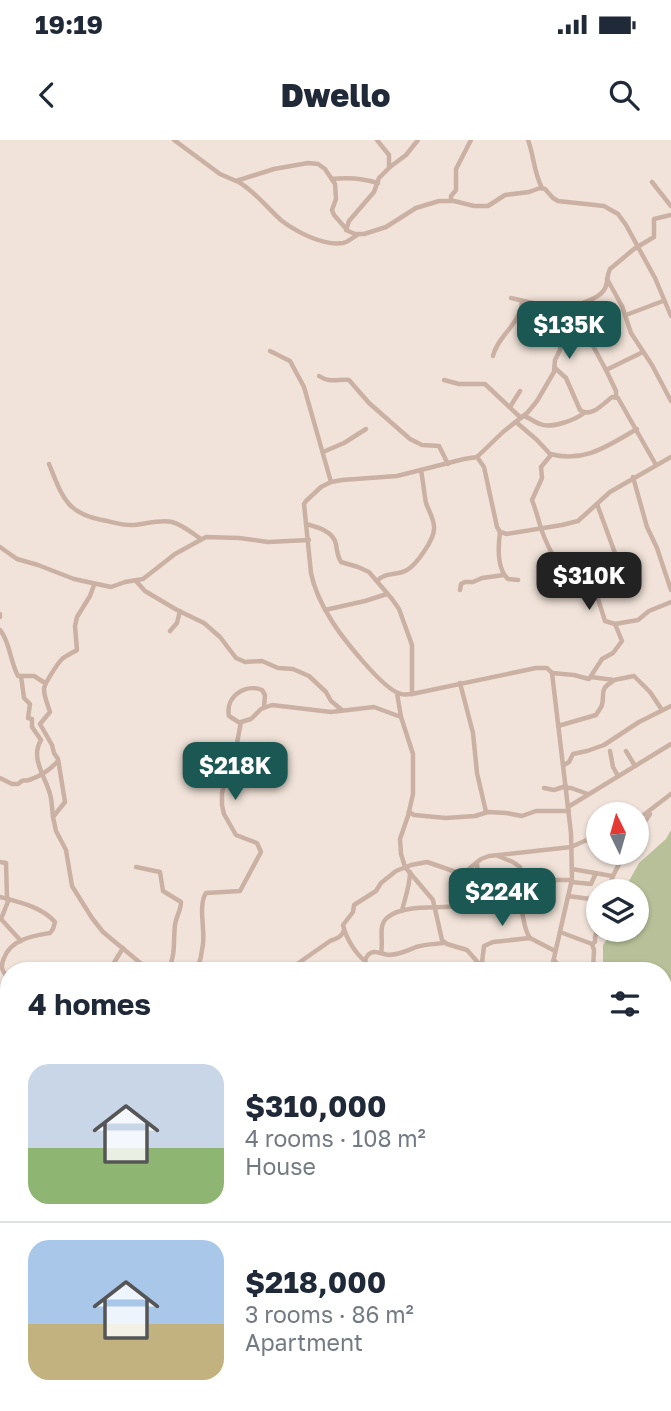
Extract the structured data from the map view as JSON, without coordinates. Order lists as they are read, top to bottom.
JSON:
{
  "north": "top",
  "page": {
    "status": "19:19",
    "header": "Dwello",
    "price": [
      "$135K",
      "$310K",
      "$218K",
      "$224K"
    ],
    "heading": "4 homes",
    "list": [
      {
        "name": "$310,000",
        "note": "4 rooms · 108 m² · House"
      },
      {
        "name": "$218,000",
        "note": "3 rooms · 86 m² · Apartment"
      }
    ]
  }
}
